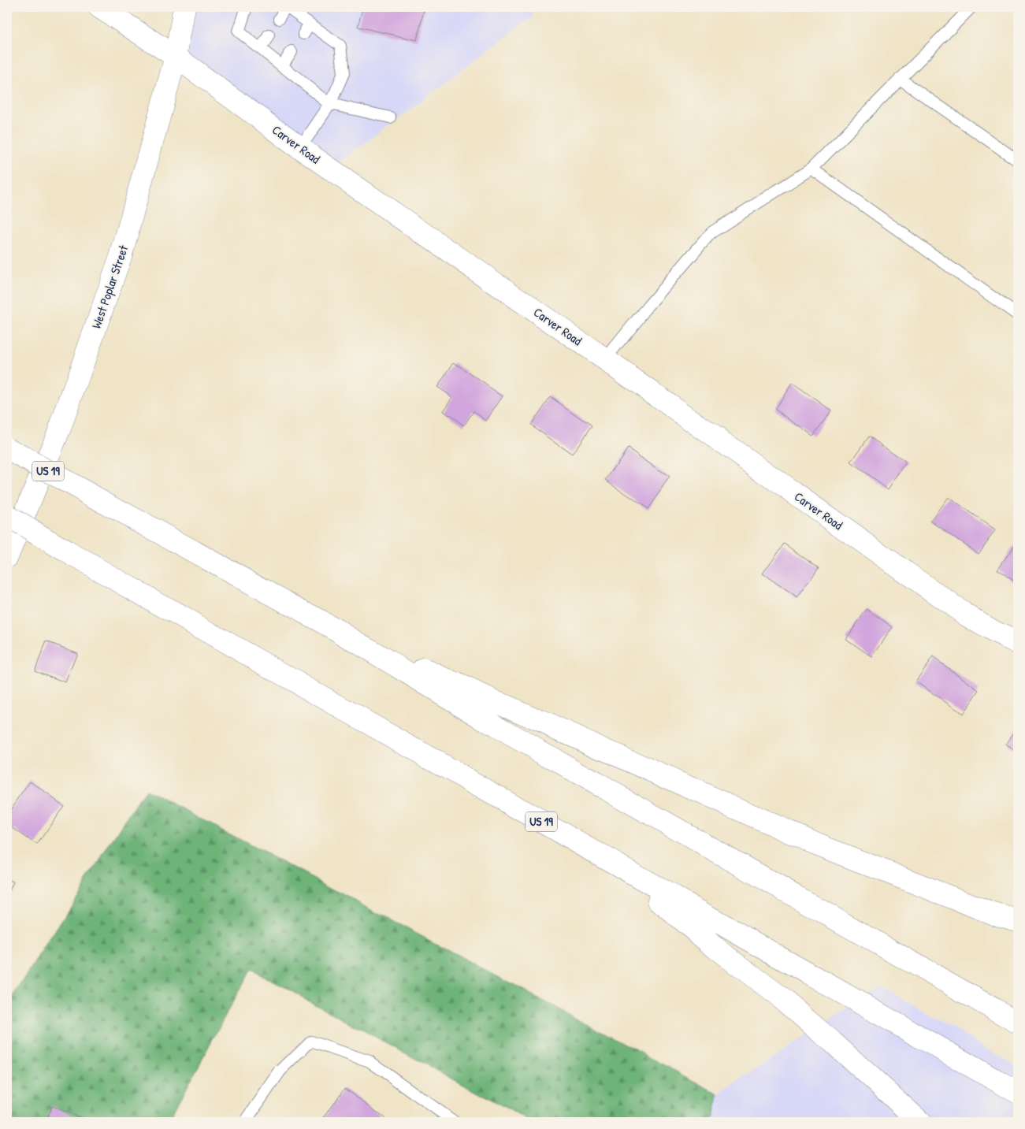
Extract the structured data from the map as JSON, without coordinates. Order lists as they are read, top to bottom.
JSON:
{
  "streets": {
    "main road": ["Carver Road", "West Poplar Street", "US 19"]
  },
  "crossings": [
    ["Carver Road", "West Poplar Street"]
  ]
}
